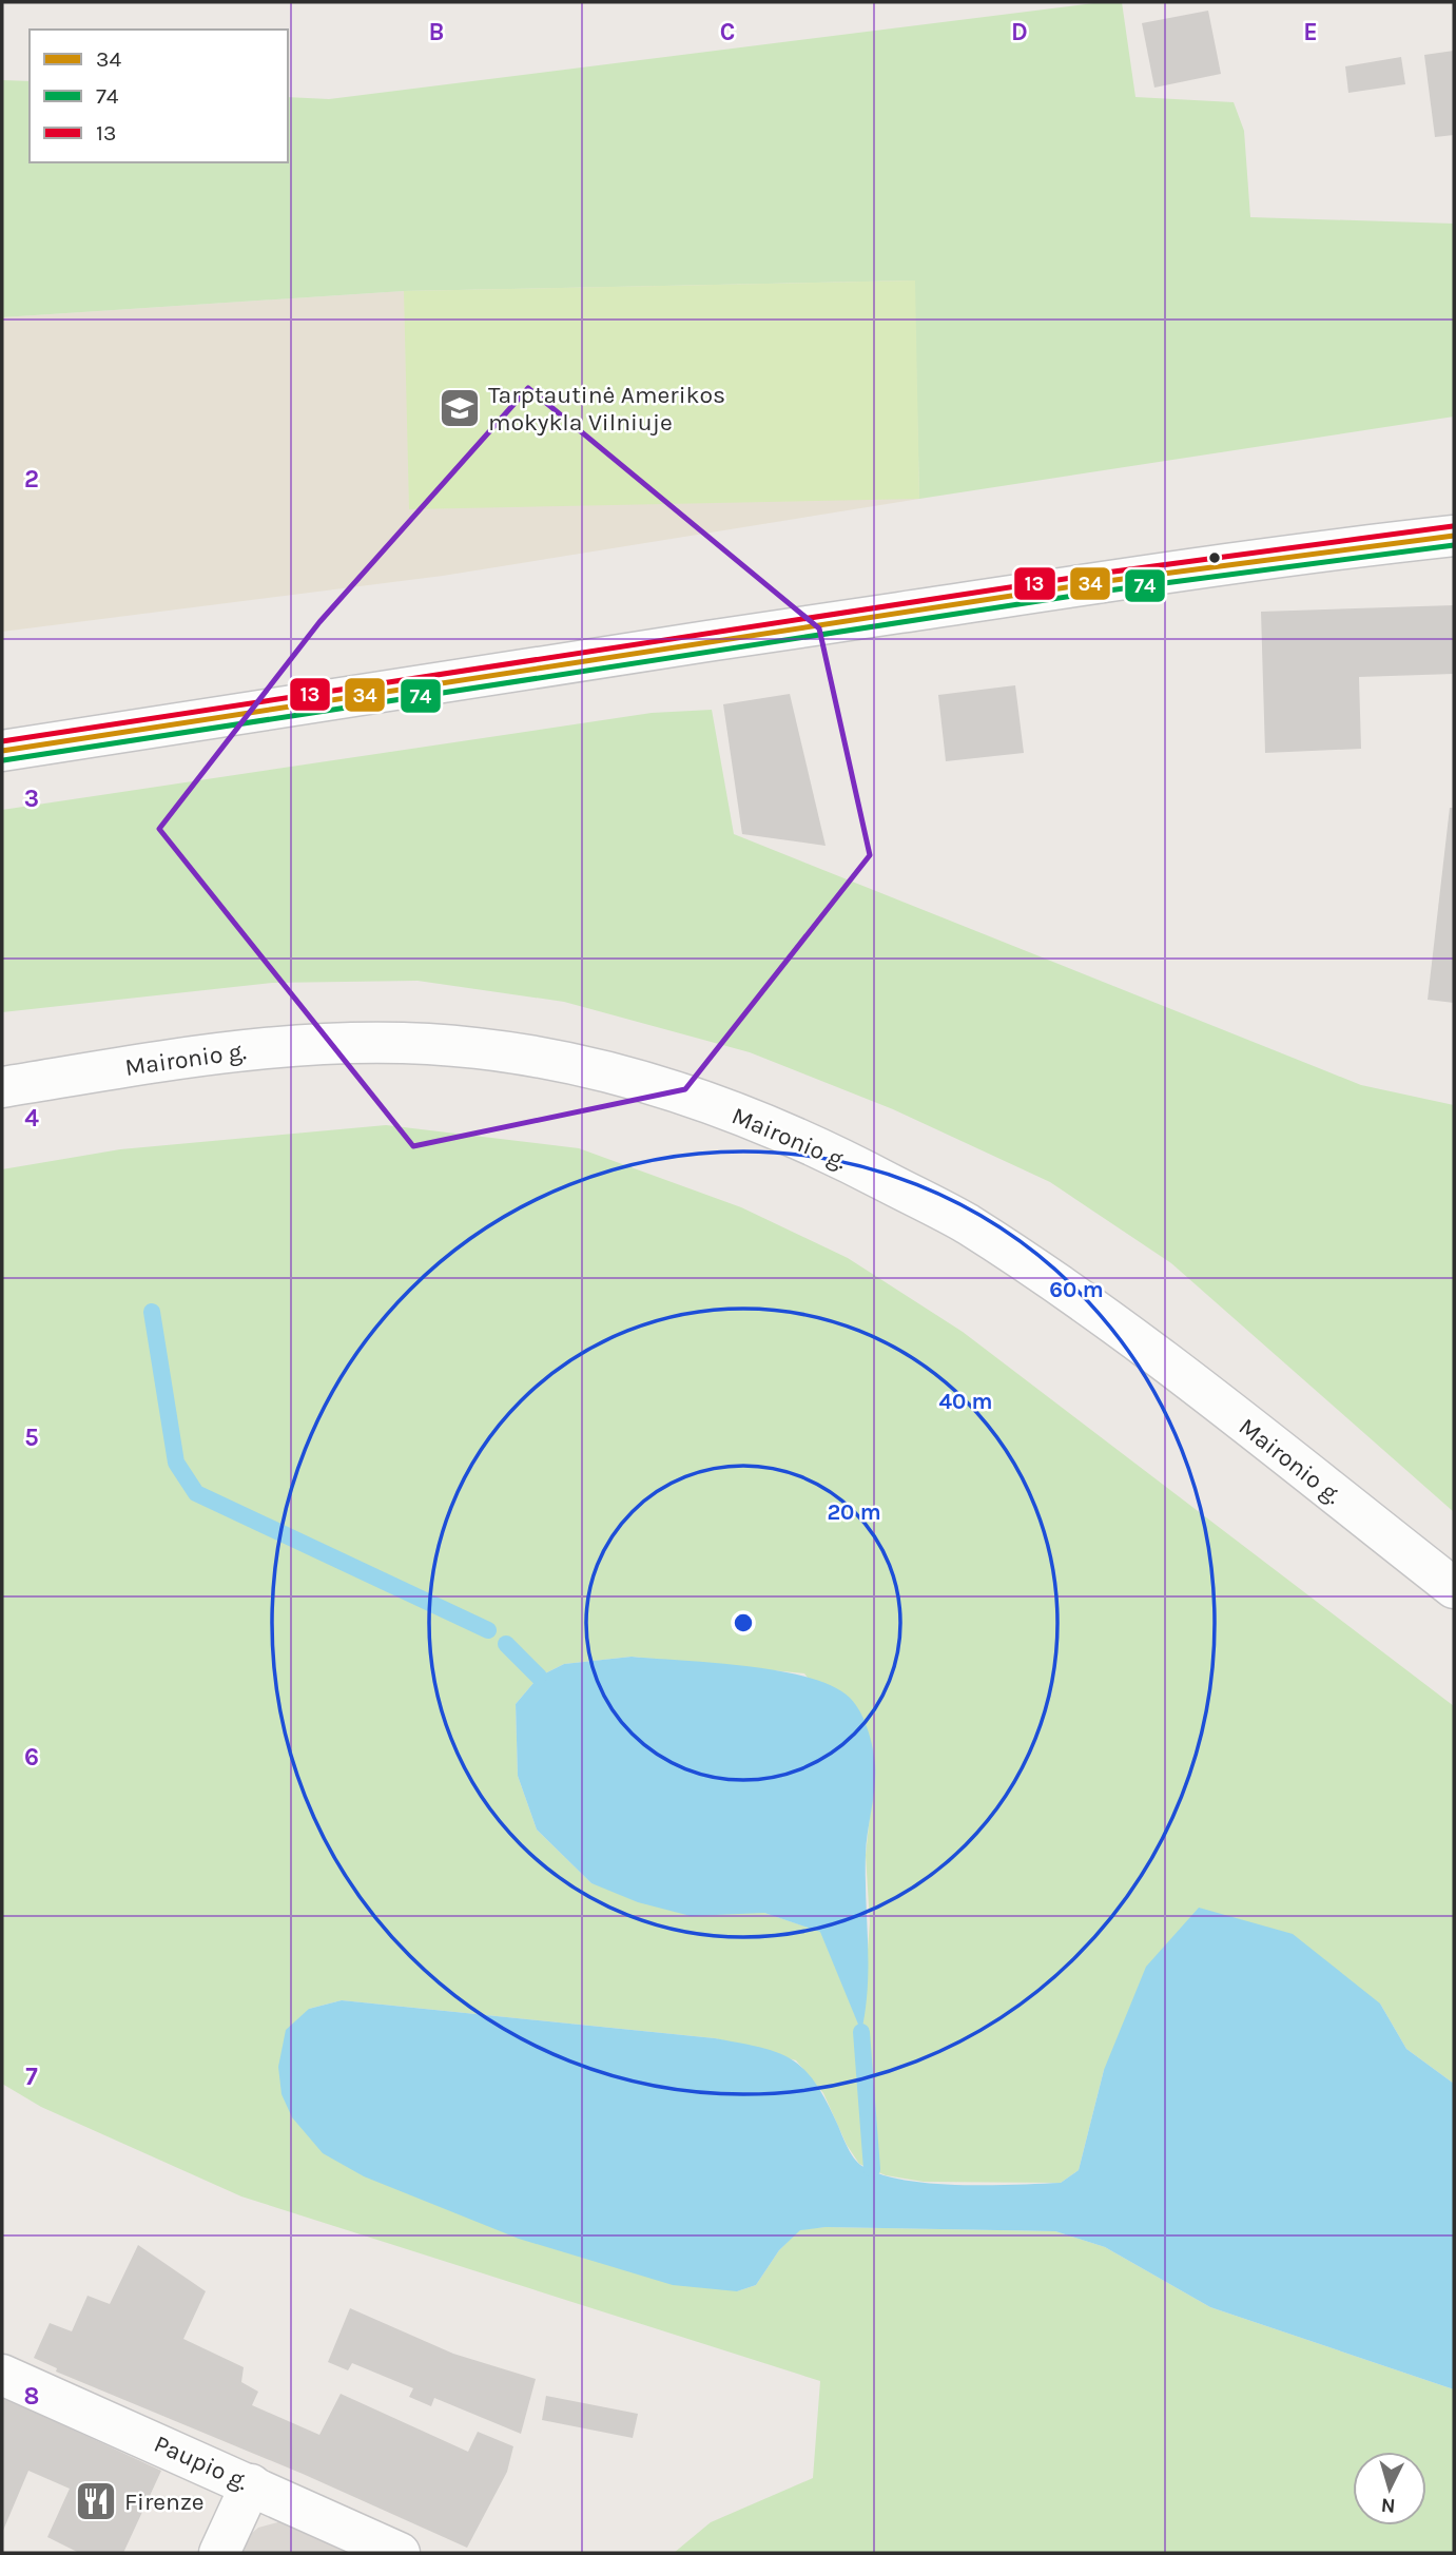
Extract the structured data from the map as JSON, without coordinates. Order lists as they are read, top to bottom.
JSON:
{
  "streets": {
    "main road": ["Maironio g.", "Paupio g."]
  },
  "places": {
    "school or university": ["Tarptautinė Amerikos mokykla Vilniuje"],
    "restaurant": ["Firenze"]
  },
  "lines": ["transit line 13", "transit line 34", "transit line 74"],
  "legend": ["34", "74", "13"],
  "north": "bottom",
  "grid": {
    "columns": [
      "B",
      "C",
      "D",
      "E"
    ],
    "rows": [
      "2",
      "3",
      "4",
      "5",
      "6",
      "7",
      "8"
    ]
  },
  "rings": ["60 m", "40 m", "20 m"]
}
